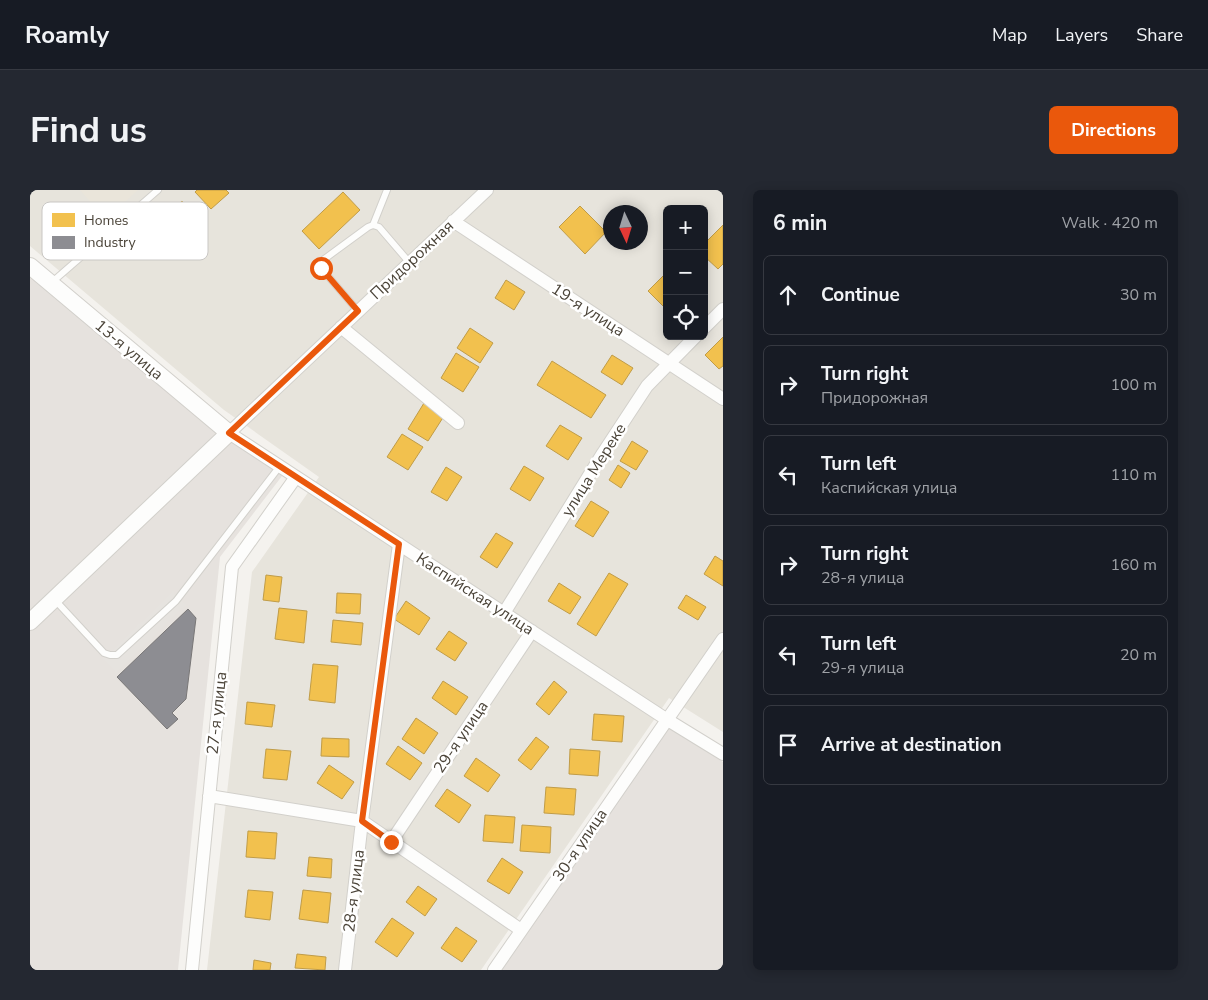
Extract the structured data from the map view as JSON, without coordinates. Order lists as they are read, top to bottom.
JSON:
{
  "streets": {
    "street": [
      "Придорожная",
      "19-я улица",
      "13-я улица",
      "улица Мереке",
      "Каспийская улица",
      "27-я улица",
      "29-я улица",
      "30-я улица",
      "28-я улица"
    ]
  },
  "crossings": [
    ["Придорожная", "19-я улица"],
    ["Придорожная", "13-я улица"],
    ["Придорожная", "Каспийская улица"],
    ["19-я улица", "улица Мереке"],
    ["13-я улица", "Каспийская улица"],
    ["улица Мереке", "Каспийская улица"],
    ["Каспийская улица", "27-я улица"],
    ["Каспийская улица", "29-я улица"],
    ["Каспийская улица", "30-я улица"],
    ["Каспийская улица", "28-я улица"]
  ],
  "legend": ["Homes", "Industry"],
  "north": "bottom",
  "page": {
    "header": "Roamly",
    "nav": ["Map", "Layers", "Share"],
    "buttons": "Directions",
    "title": "Find us",
    "heading": ["6 min", "Walk · 420 m"],
    "map_buttons": ["+", "−"],
    "list": [
      ["Continue", "30 m"],
      ["Turn right", "Придорожная", "100 m"],
      ["Turn left", "Каспийская улица", "110 m"],
      ["Turn right", "28-я улица", "160 m"],
      ["Turn left", "29-я улица", "20 m"],
      "Arrive at destination"
    ]
  }
}
